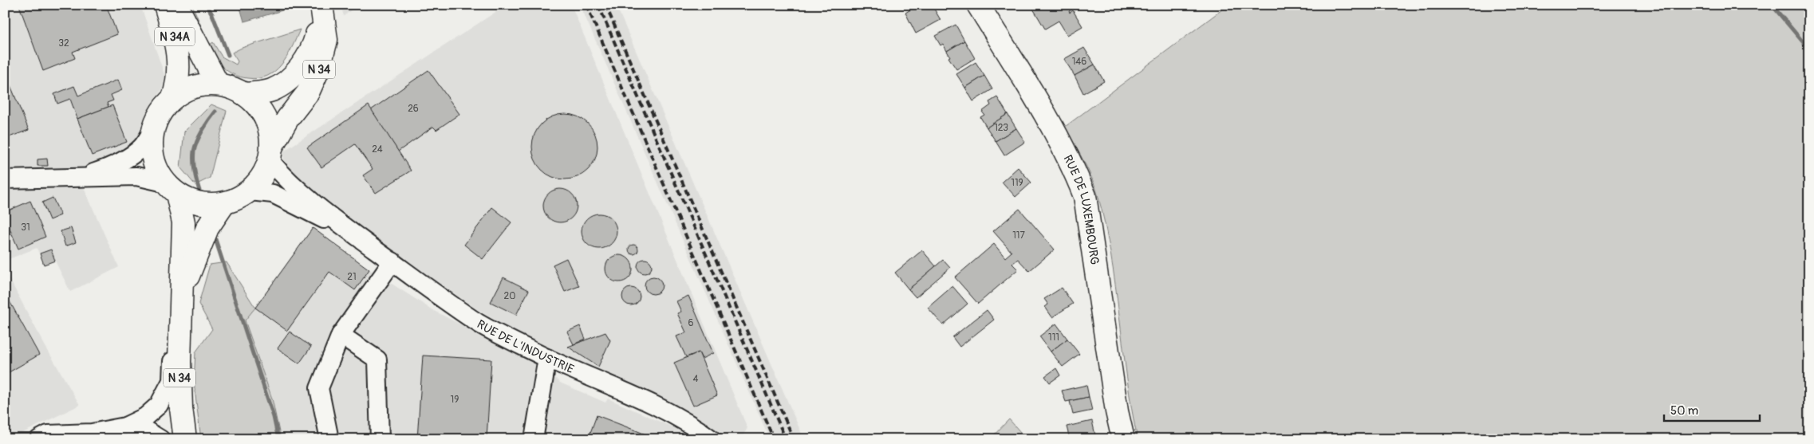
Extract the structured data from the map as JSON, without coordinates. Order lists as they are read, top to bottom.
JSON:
{
  "streets": {
    "main road": ["N 34A", "N 34", "RUE DE LUXEMBOURG"],
    "street": ["RUE DE L'INDUSTRIE"]
  },
  "crossings": [
    ["N 34A", "N 34"],
    ["N 34A", "RUE DE L'INDUSTRIE"],
    ["N 34", "RUE DE L'INDUSTRIE"]
  ],
  "house_numbers": [
    "32",
    "146",
    "26",
    "123",
    "24",
    "119",
    "31",
    "117",
    "21",
    "20",
    "6",
    "111",
    "4",
    "19"
  ],
  "scale_bar": "50 m"
}
